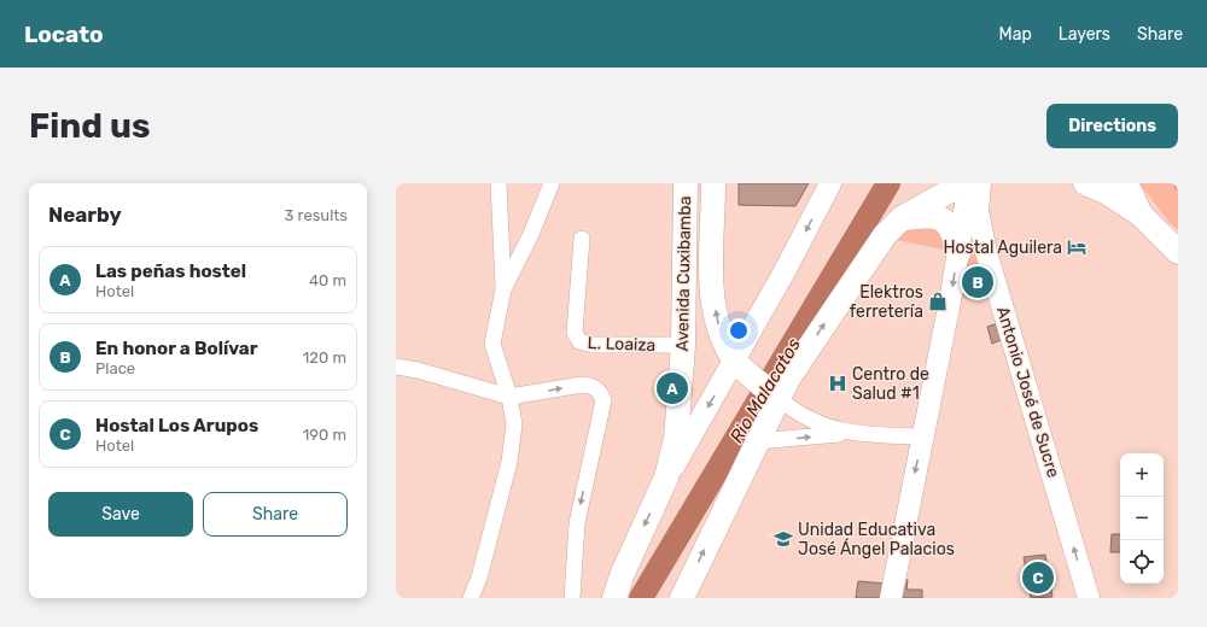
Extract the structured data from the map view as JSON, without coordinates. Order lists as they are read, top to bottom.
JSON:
{
  "streets": {
    "main road": ["Avenida Cuxibamba"],
    "street": ["L. Loaiza", "Antonio José de Sucre"]
  },
  "crossings": [
    ["Avenida Cuxibamba", "L. Loaiza"]
  ],
  "one_way": ["Antonio José de Sucre"],
  "water": ["Rio Malacatos"],
  "places": {
    "hotel": ["Hostal Aguilera"],
    "shop": ["Elektros ferretería"],
    "hospital": ["Centro de Salud #1"],
    "school or university": ["Unidad Educativa José Ángel Palacios"]
  },
  "page": {
    "header": "Locato",
    "nav": ["Map", "Layers", "Share"],
    "buttons": [
      "Directions",
      ["Save", "Share"]
    ],
    "title": "Find us",
    "heading": ["Nearby", "3 results"],
    "list": [
      {
        "mark": "A",
        "name": "Las peñas hostel",
        "note": "Hotel",
        "value": "40 m"
      },
      {
        "mark": "B",
        "name": "En honor a Bolívar",
        "note": "Place",
        "value": "120 m"
      },
      {
        "mark": "C",
        "name": "Hostal Los Arupos",
        "note": "Hotel",
        "value": "190 m"
      }
    ],
    "pins": ["B", "A", "C"],
    "map_buttons": ["+", "−"]
  }
}
